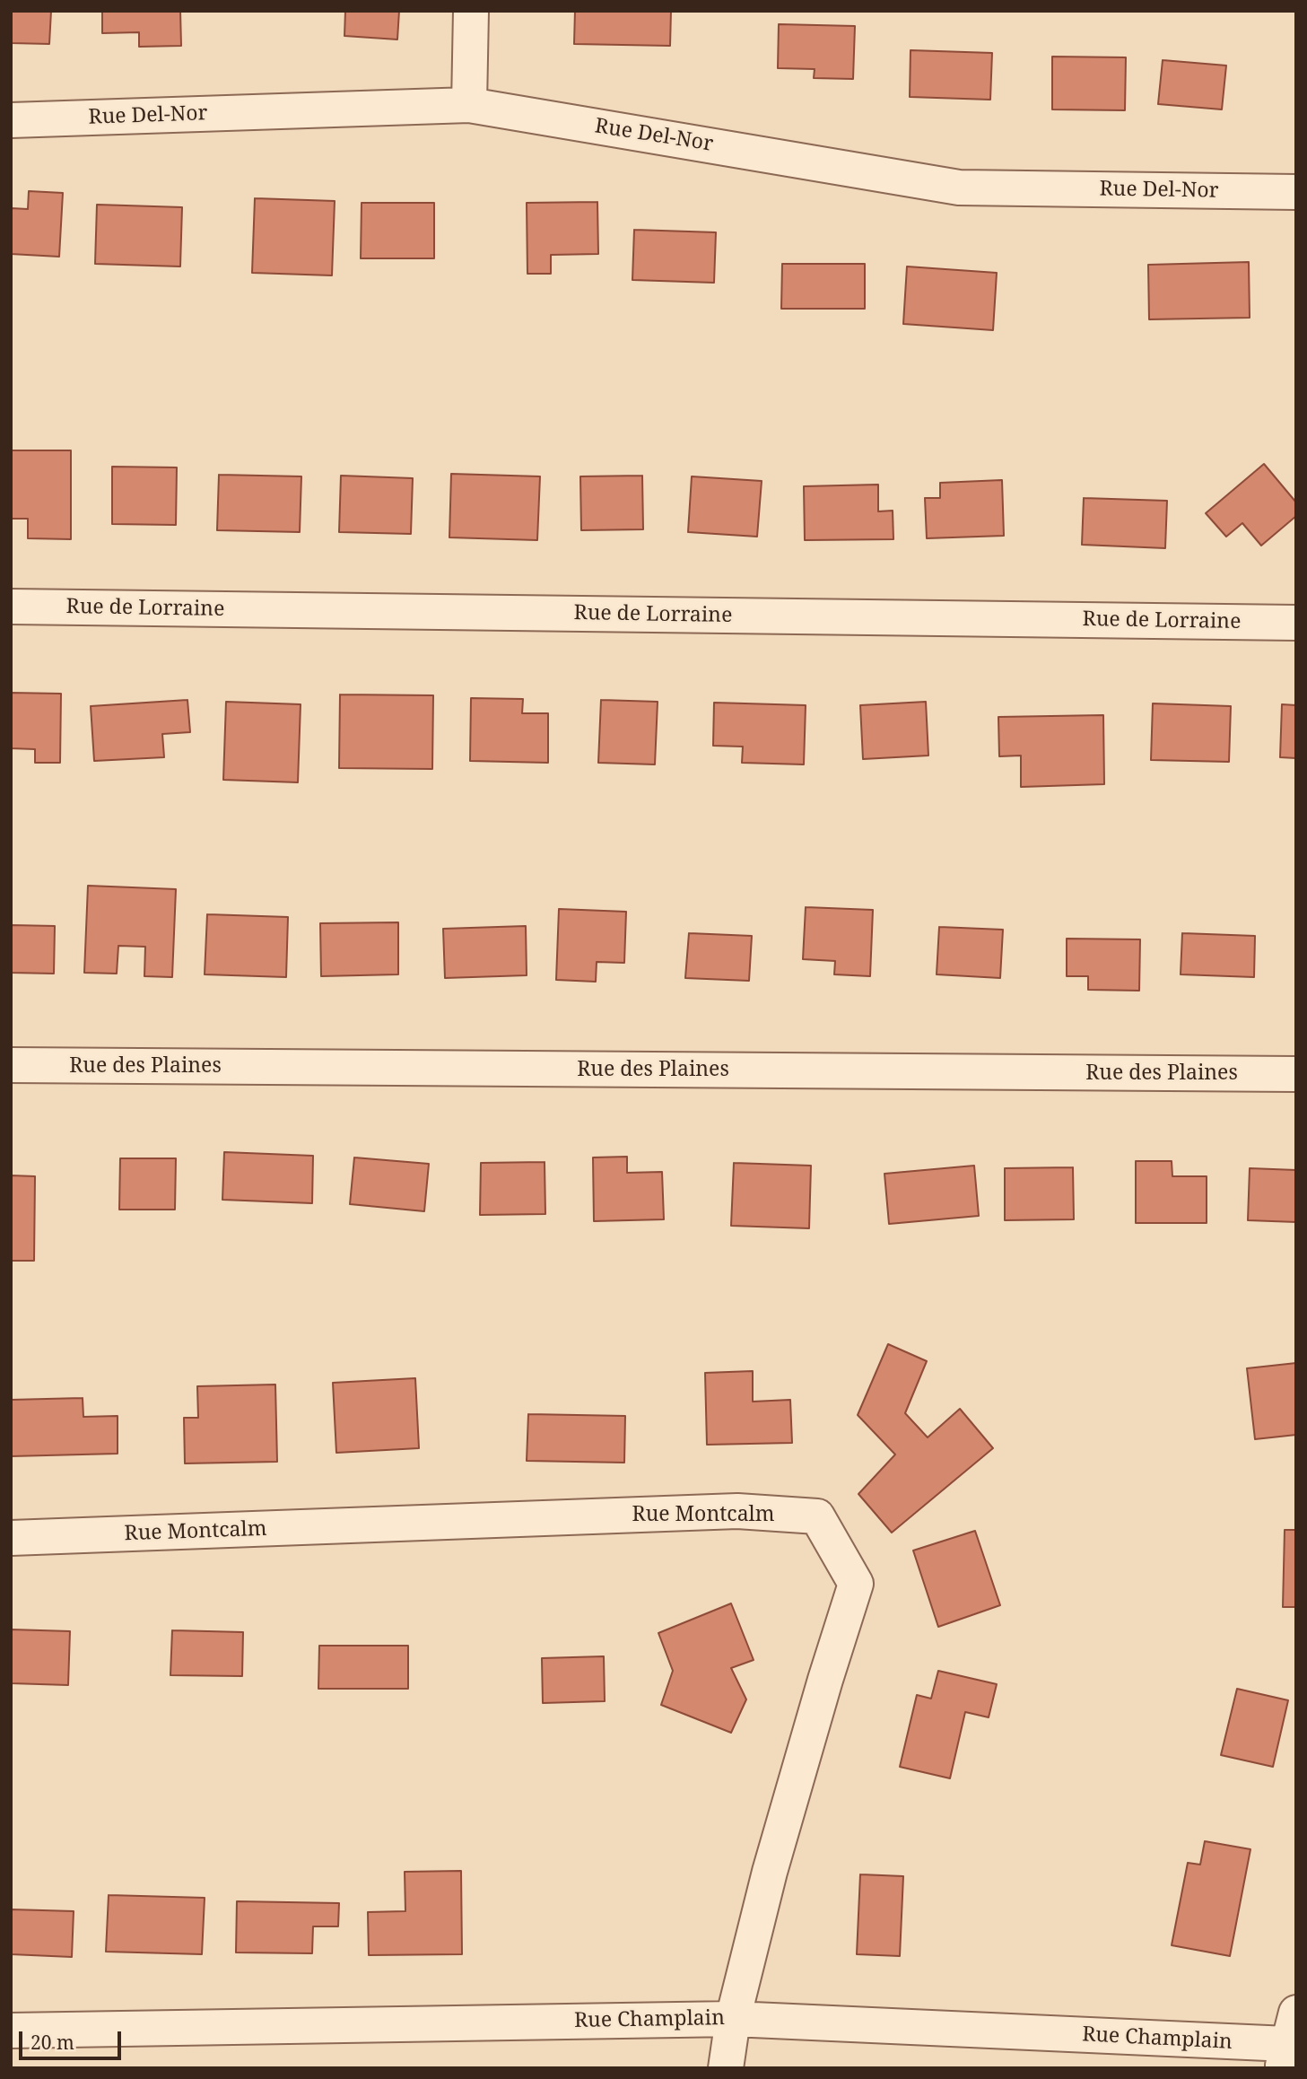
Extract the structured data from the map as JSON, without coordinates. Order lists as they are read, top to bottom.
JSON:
{
  "streets": {
    "street": [
      "Rue Del-Nor",
      "Rue de Lorraine",
      "Rue des Plaines",
      "Rue Montcalm",
      "Rue Champlain"
    ]
  },
  "crossings": [
    ["Rue Montcalm", "Rue Champlain"]
  ],
  "scale_bar": "20 m"
}
